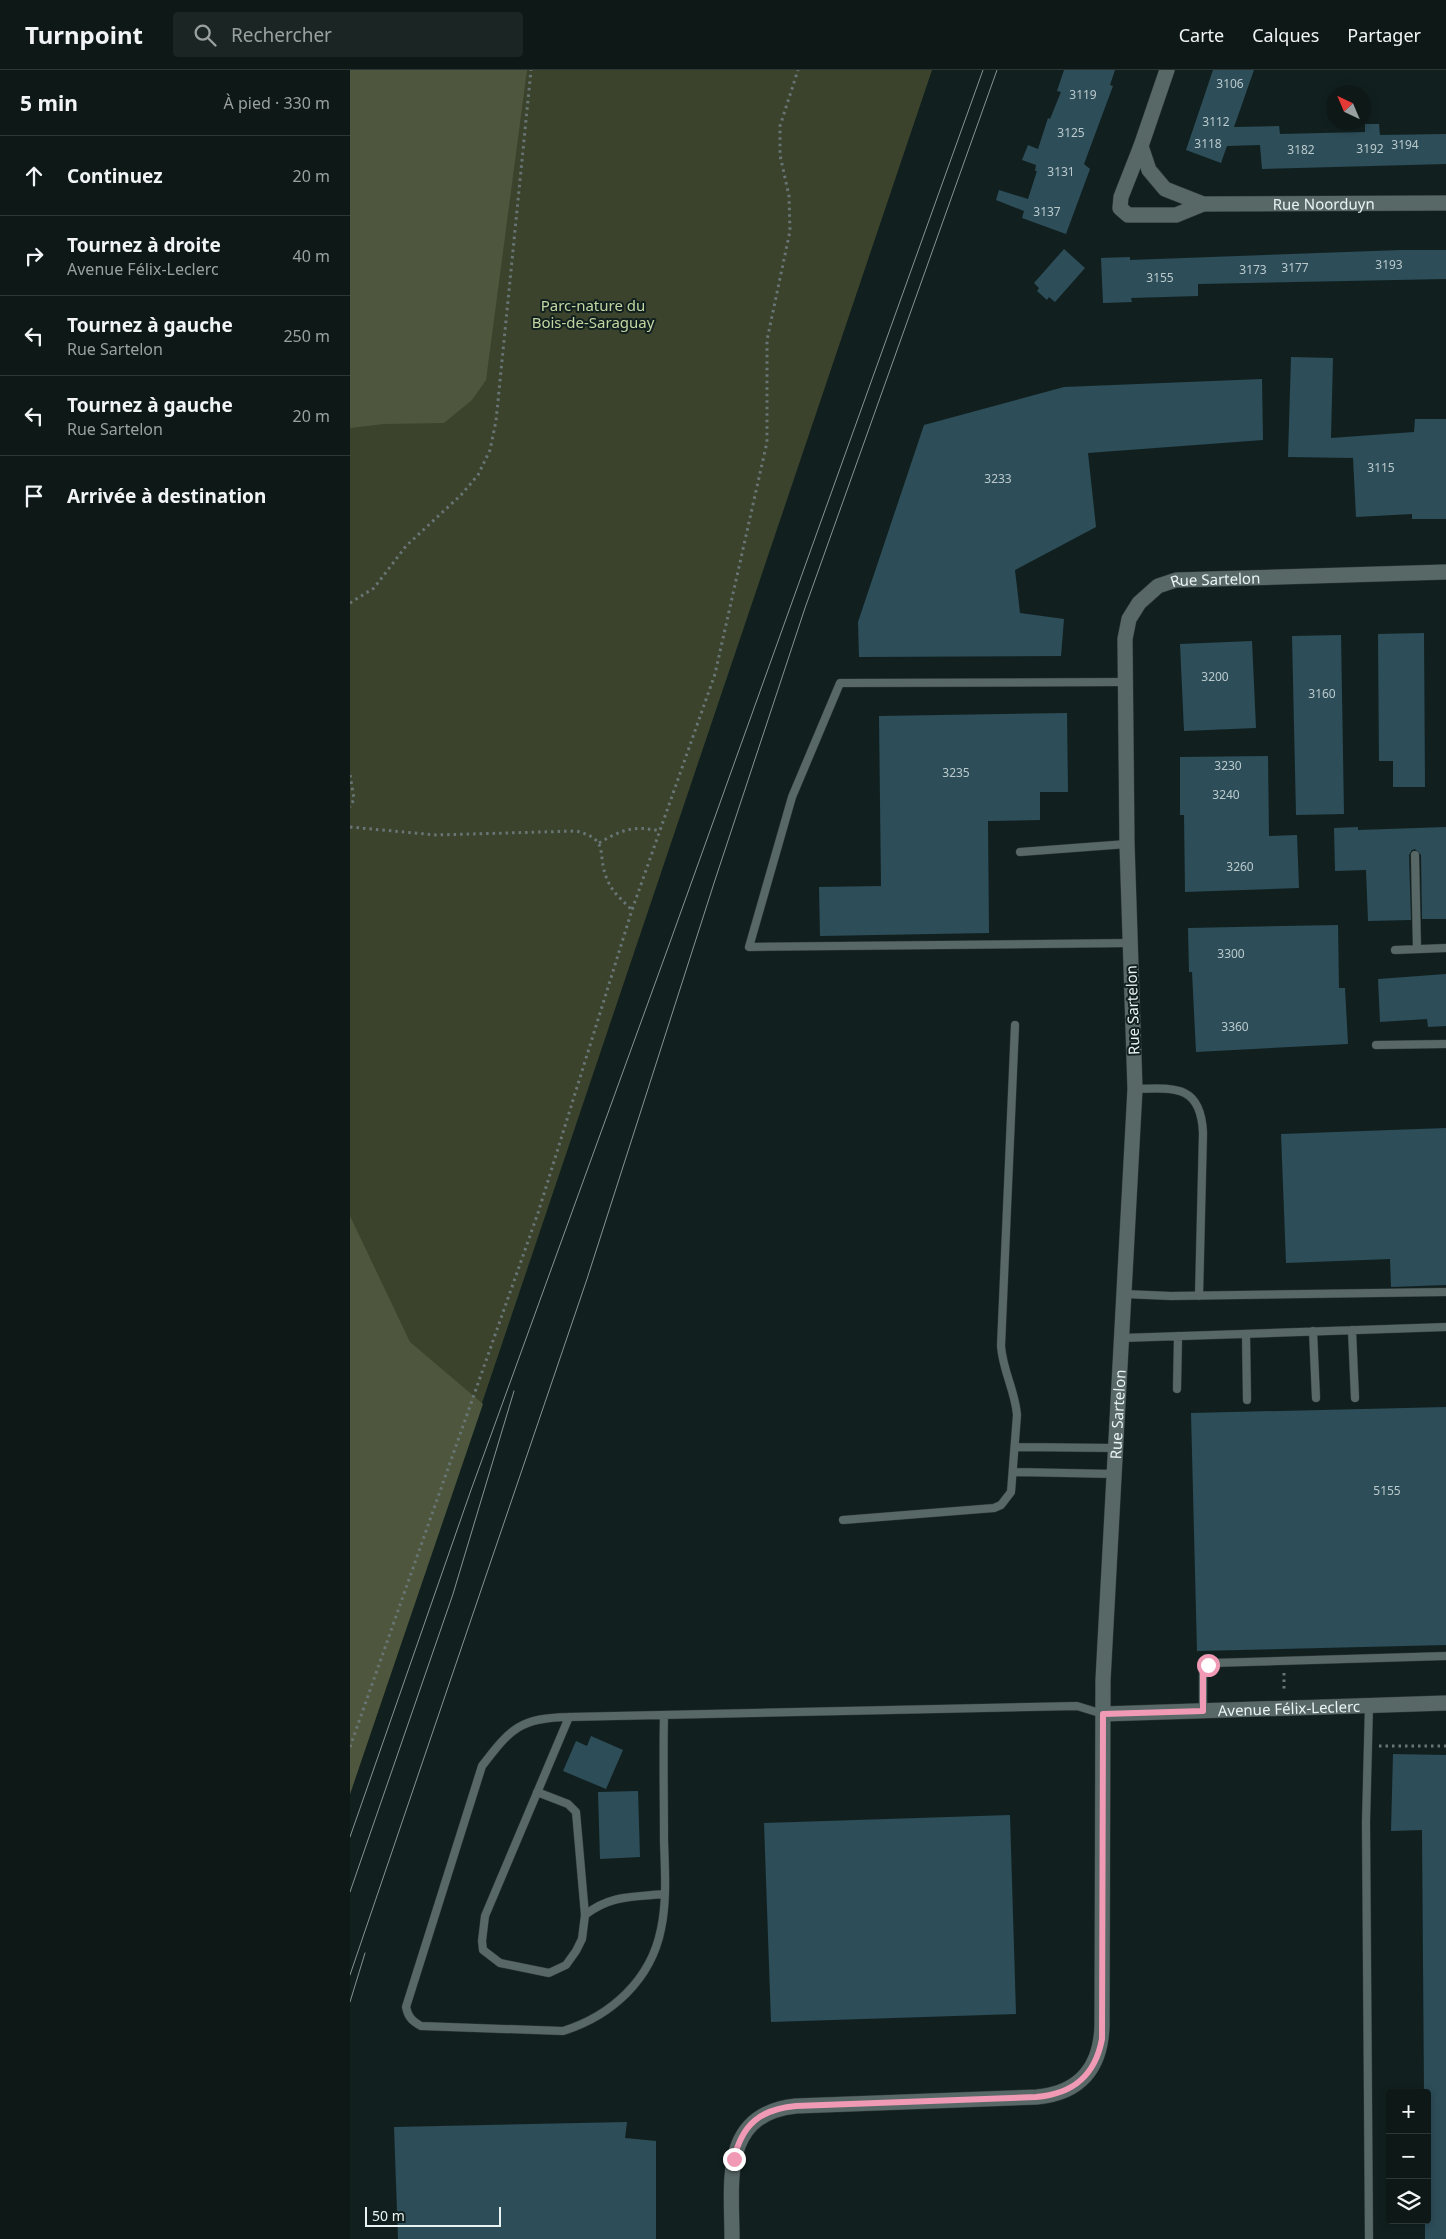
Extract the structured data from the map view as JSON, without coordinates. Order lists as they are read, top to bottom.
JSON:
{
  "streets": {
    "street": ["Rue Noorduyn", "Rue Sartelon", "Avenue Félix-Leclerc"]
  },
  "crossings": [
    ["Rue Sartelon", "Avenue Félix-Leclerc"]
  ],
  "parks": ["Parc-nature du Bois-de-Saraguay"],
  "house_numbers": [
    "3106",
    "3119",
    "3112",
    "3125",
    "3118",
    "3194",
    "3192",
    "3182",
    "3131",
    "3137",
    "3193",
    "3177",
    "3173",
    "3155",
    "3115",
    "3233",
    "3200",
    "3160",
    "3230",
    "3235",
    "3240",
    "3260",
    "3300",
    "3360",
    "5155"
  ],
  "scale_bar": "50 m",
  "north": "top left",
  "page": {
    "header": "Turnpoint",
    "search": "Rechercher",
    "nav": ["Carte", "Calques", "Partager"],
    "heading": ["5 min", "À pied · 330 m"],
    "list": [
      ["Continuez", "20 m"],
      ["Tournez à droite", "Avenue Félix-Leclerc", "40 m"],
      ["Tournez à gauche", "Rue Sartelon", "250 m"],
      ["Tournez à gauche", "Rue Sartelon", "20 m"],
      "Arrivée à destination"
    ],
    "map_buttons": ["+", "−"],
    "scale": "50 m"
  }
}
